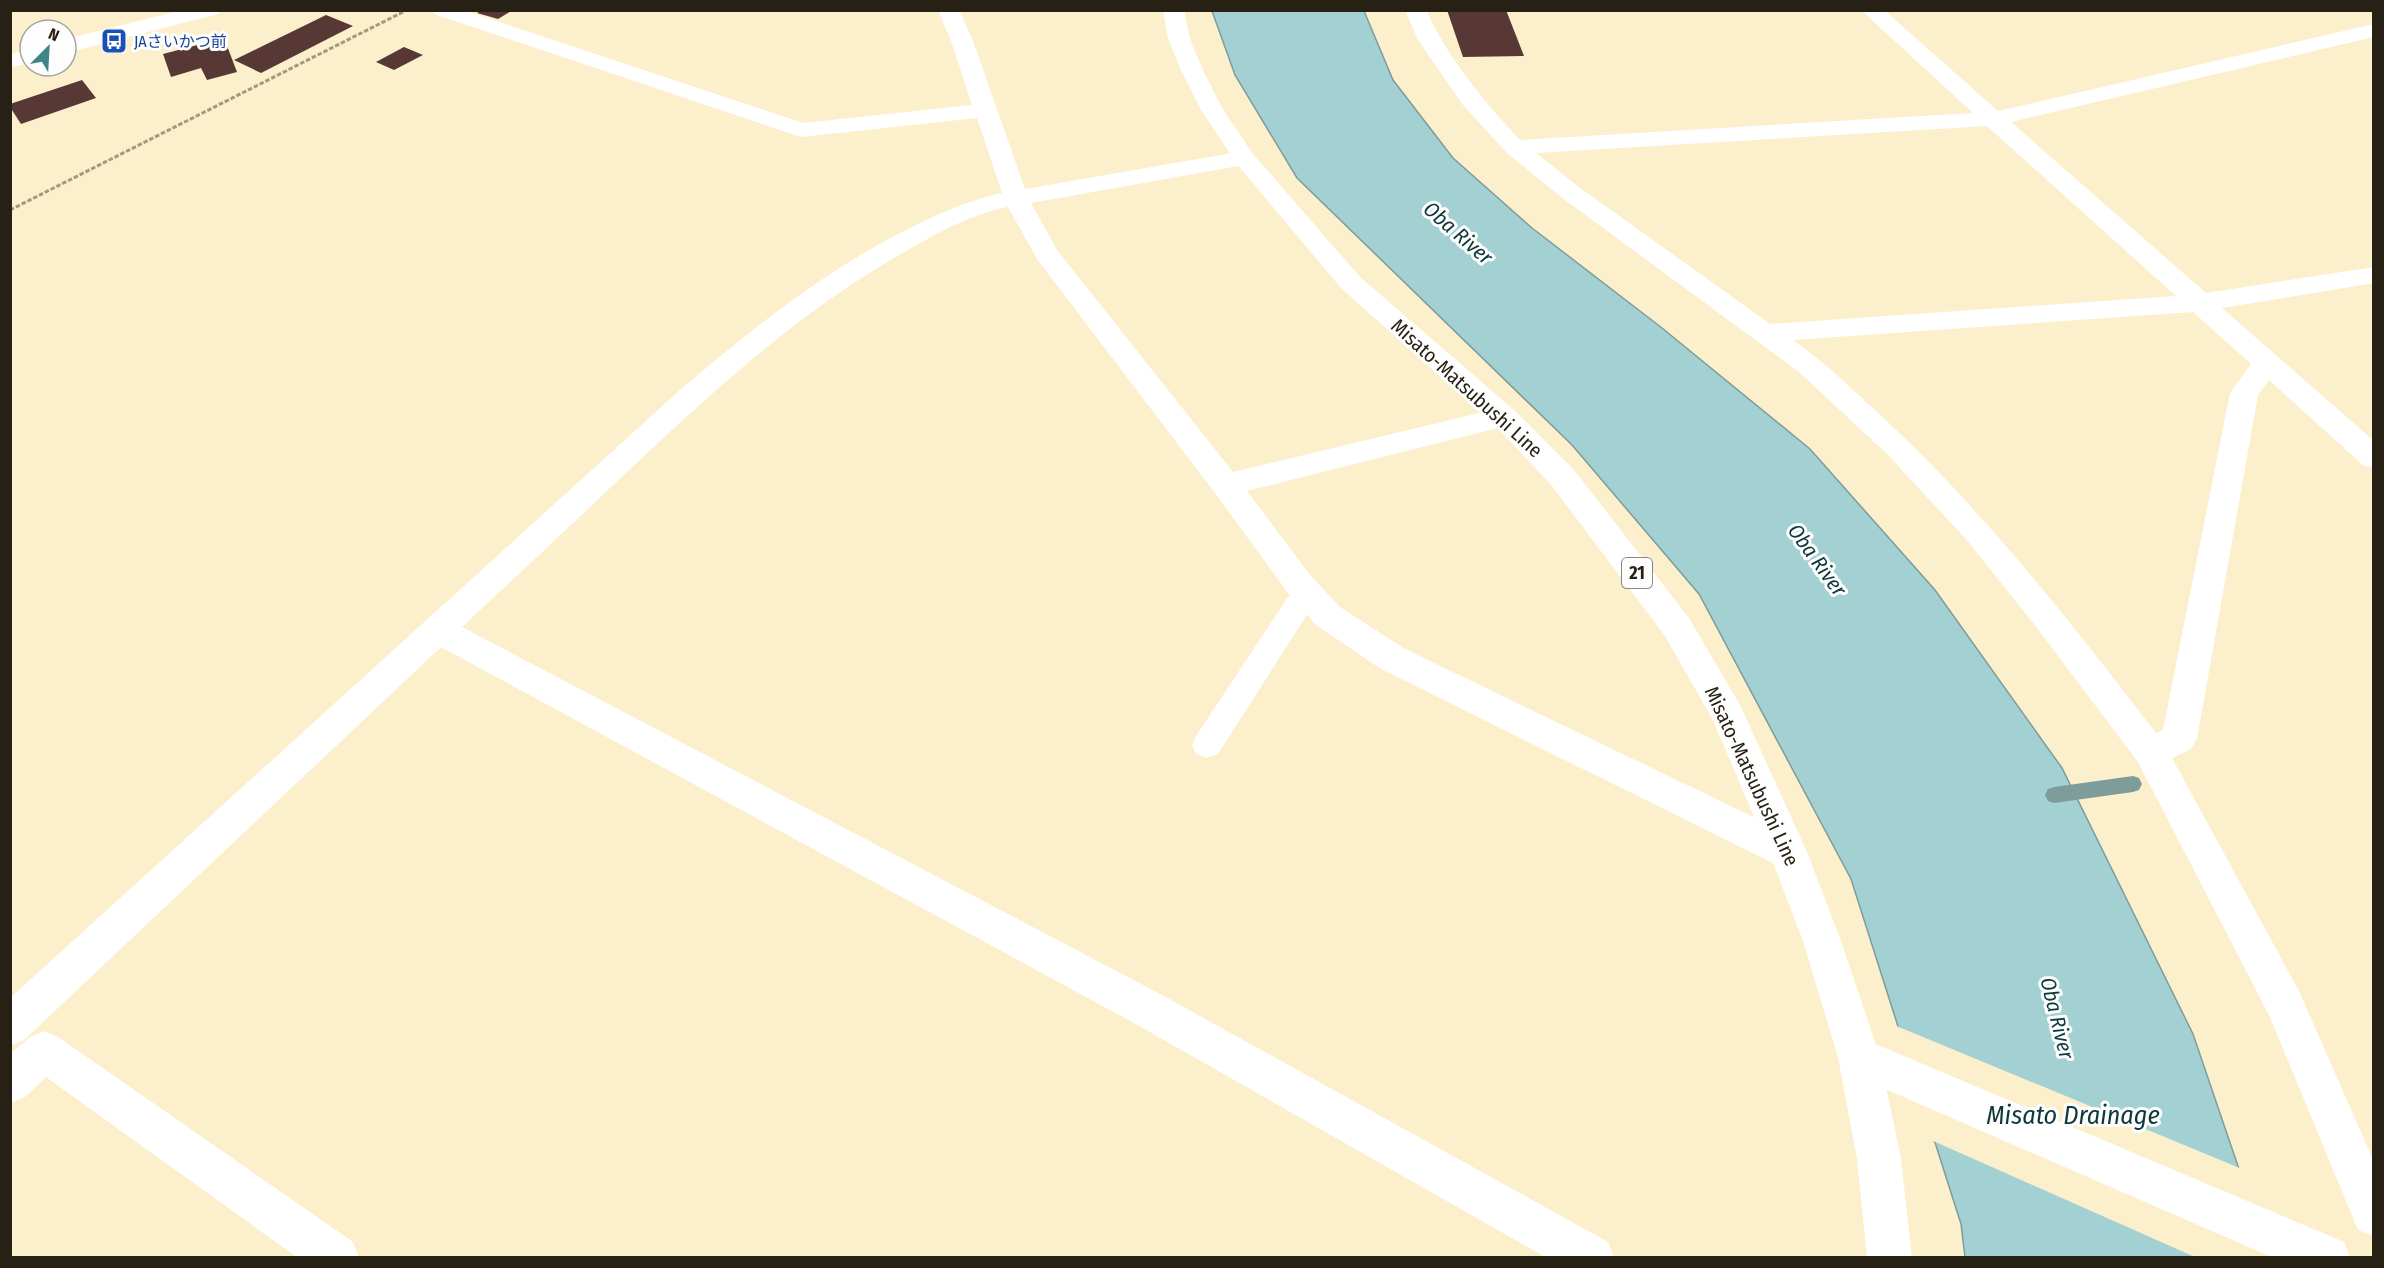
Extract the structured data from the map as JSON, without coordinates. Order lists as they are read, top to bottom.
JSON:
{
  "streets": {
    "street": ["Misato-Matsubushi Line", "21"]
  },
  "water": ["Oba River", "Misato Drainage"],
  "places": {
    "bus stop": ["JAさいかつ前"]
  },
  "north": "top right"
}
